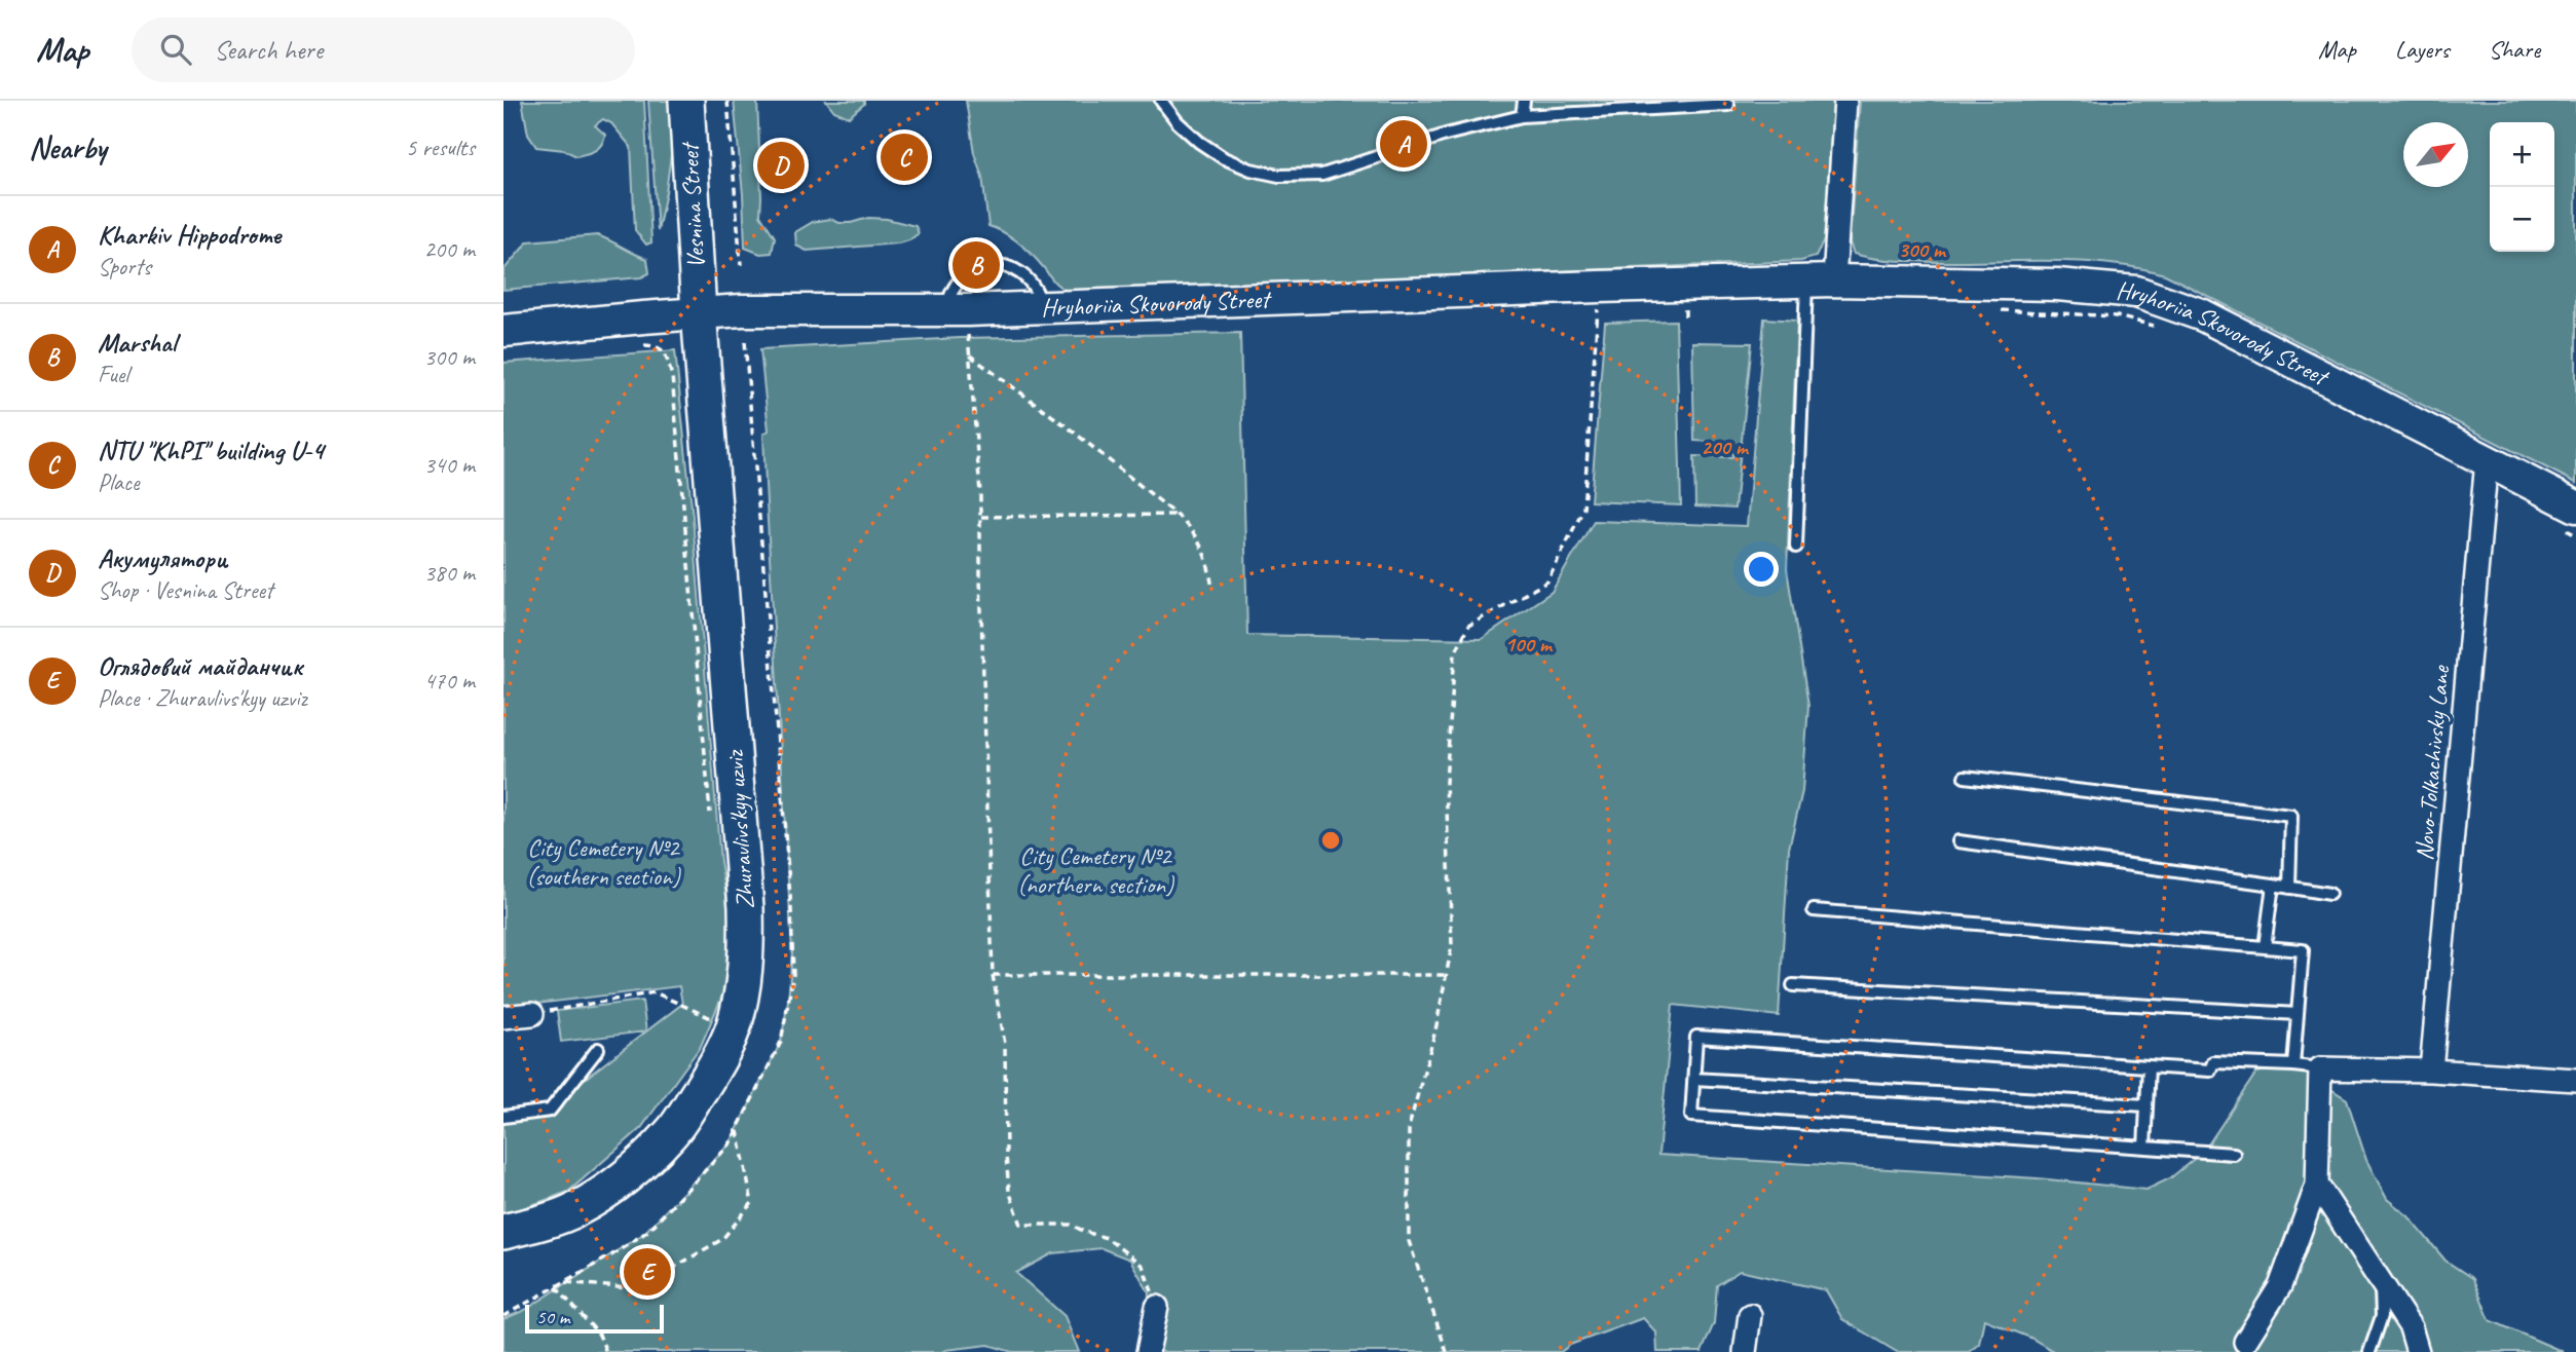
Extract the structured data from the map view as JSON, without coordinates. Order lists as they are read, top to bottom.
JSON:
{
  "streets": {
    "main road": ["Vesnina Street", "Zhuravlivs'kyy uzviz"],
    "street": ["Hryhoriia Skovorody Street", "Novo-Tolkachivsky Lane"]
  },
  "crossings": [
    ["Vesnina Street", "Hryhoriia Skovorody Street"],
    ["Vesnina Street", "Zhuravlivs'kyy uzviz"],
    ["Hryhoriia Skovorody Street", "Novo-Tolkachivsky Lane"],
    ["Hryhoriia Skovorody Street", "Zhuravlivs'kyy uzviz"]
  ],
  "parks": ["City Cemetery №2 (southern section)", "City Cemetery №2 (northern section)"],
  "scale_bar": "50 m",
  "north": "top right",
  "page": {
    "header": "Map",
    "search": "Search here",
    "nav": ["Map", "Layers", "Share"],
    "heading": ["Nearby", "5 results"],
    "pins": [
      "A",
      "C",
      "D",
      "B",
      "E"
    ],
    "map_buttons": ["+", "−"],
    "list": [
      {
        "mark": "A",
        "name": "Kharkiv Hippodrome",
        "note": "Sports",
        "value": "200 m"
      },
      {
        "mark": "B",
        "name": "Marshal",
        "note": "Fuel",
        "value": "300 m"
      },
      {
        "mark": "C",
        "name": "NTU \"KhPI\" building U-4",
        "note": "Place",
        "value": "340 m"
      },
      {
        "mark": "D",
        "name": "Акумулятори",
        "note": "Shop · Vesnina Street",
        "value": "380 m"
      },
      {
        "mark": "E",
        "name": "Оглядовий майданчик",
        "note": "Place · Zhuravlivs'kyy uzviz",
        "value": "470 m"
      }
    ],
    "scale": "50 m"
  },
  "rings": ["300 m", "200 m", "100 m"]
}
